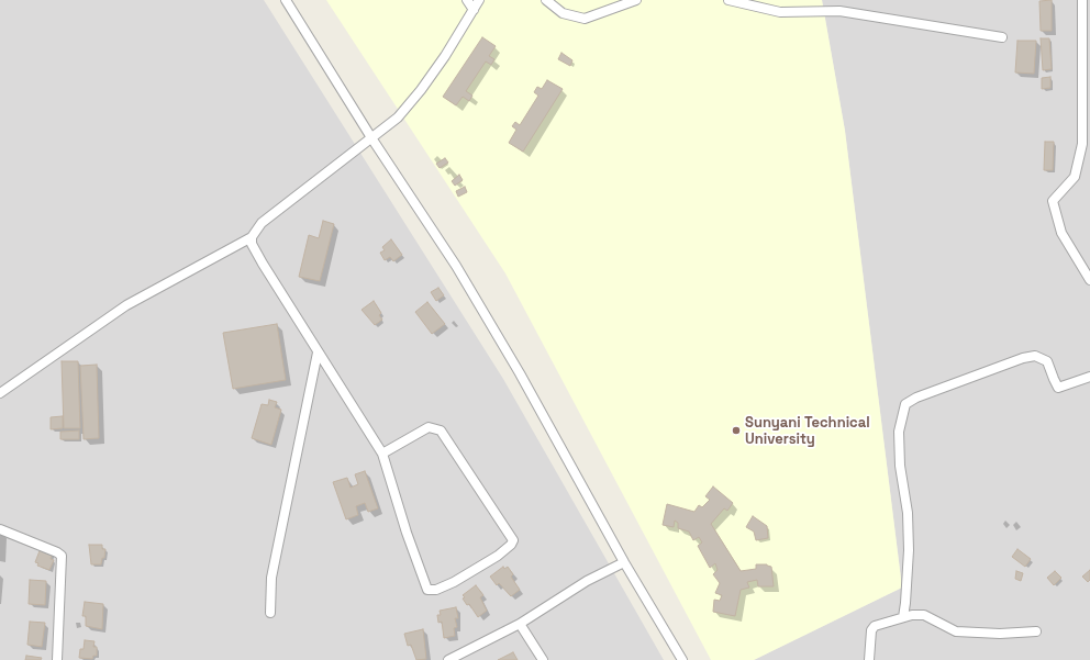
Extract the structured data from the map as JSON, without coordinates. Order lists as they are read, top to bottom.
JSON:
{
  "places": ["Sunyani Technical University"]
}
